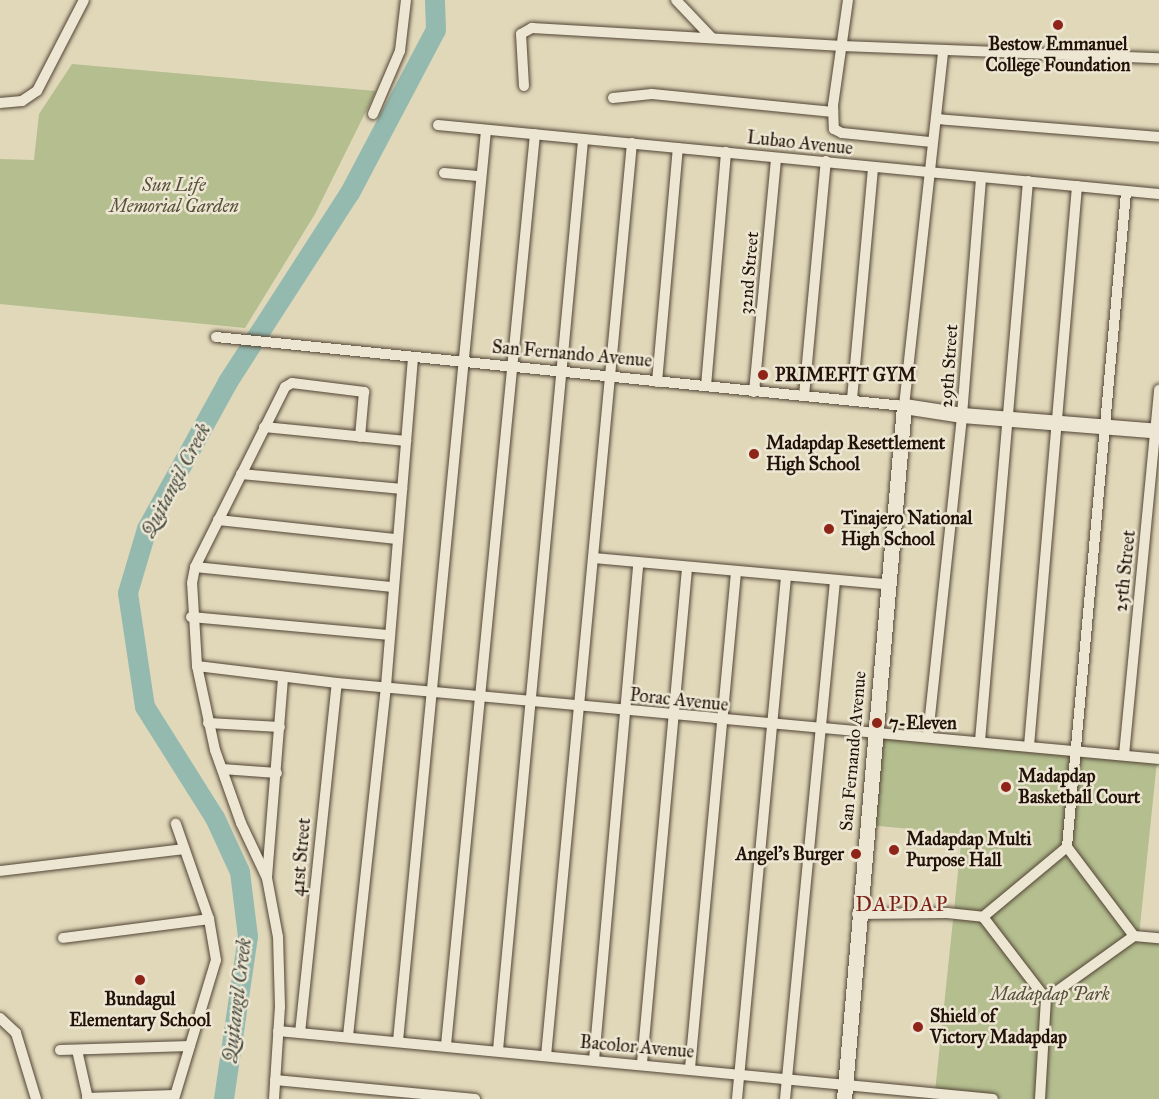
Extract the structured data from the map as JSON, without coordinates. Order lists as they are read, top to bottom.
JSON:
{
  "streets": {
    "main road": ["San Fernando Avenue"],
    "street": [
      "Lubao Avenue",
      "32nd Street",
      "29th Street",
      "25th Street",
      "Porac Avenue",
      "41st Street",
      "Bacolor Avenue"
    ]
  },
  "crossings": [
    ["Lubao Avenue", "32nd Street"],
    ["Lubao Avenue", "San Fernando Avenue"],
    ["Lubao Avenue", "29th Street"],
    ["32nd Street", "San Fernando Avenue"],
    ["San Fernando Avenue", "29th Street"],
    ["San Fernando Avenue", "25th Street"],
    ["San Fernando Avenue", "Porac Avenue"],
    ["San Fernando Avenue", "Bacolor Avenue"],
    ["29th Street", "Porac Avenue"],
    ["25th Street", "Porac Avenue"],
    ["Porac Avenue", "41st Street"],
    ["41st Street", "Bacolor Avenue"]
  ],
  "districts": ["DAPDAP"],
  "water": ["Quitangil Creek"],
  "parks": ["Sun Life Memorial Garden", "Madapdap Park"],
  "places": [
    "Bestow Emmanuel College Foundation",
    "PRIMEFIT GYM",
    "Madapdap Resettlement High School",
    "Tinajero National High School",
    "7-Eleven",
    "Madapdap Basketball Court",
    "Madapdap Multi Purpose Hall",
    "Angel's Burger",
    "Bundagul Elementary School",
    "Shield of Victory Madapdap"
  ]
}
